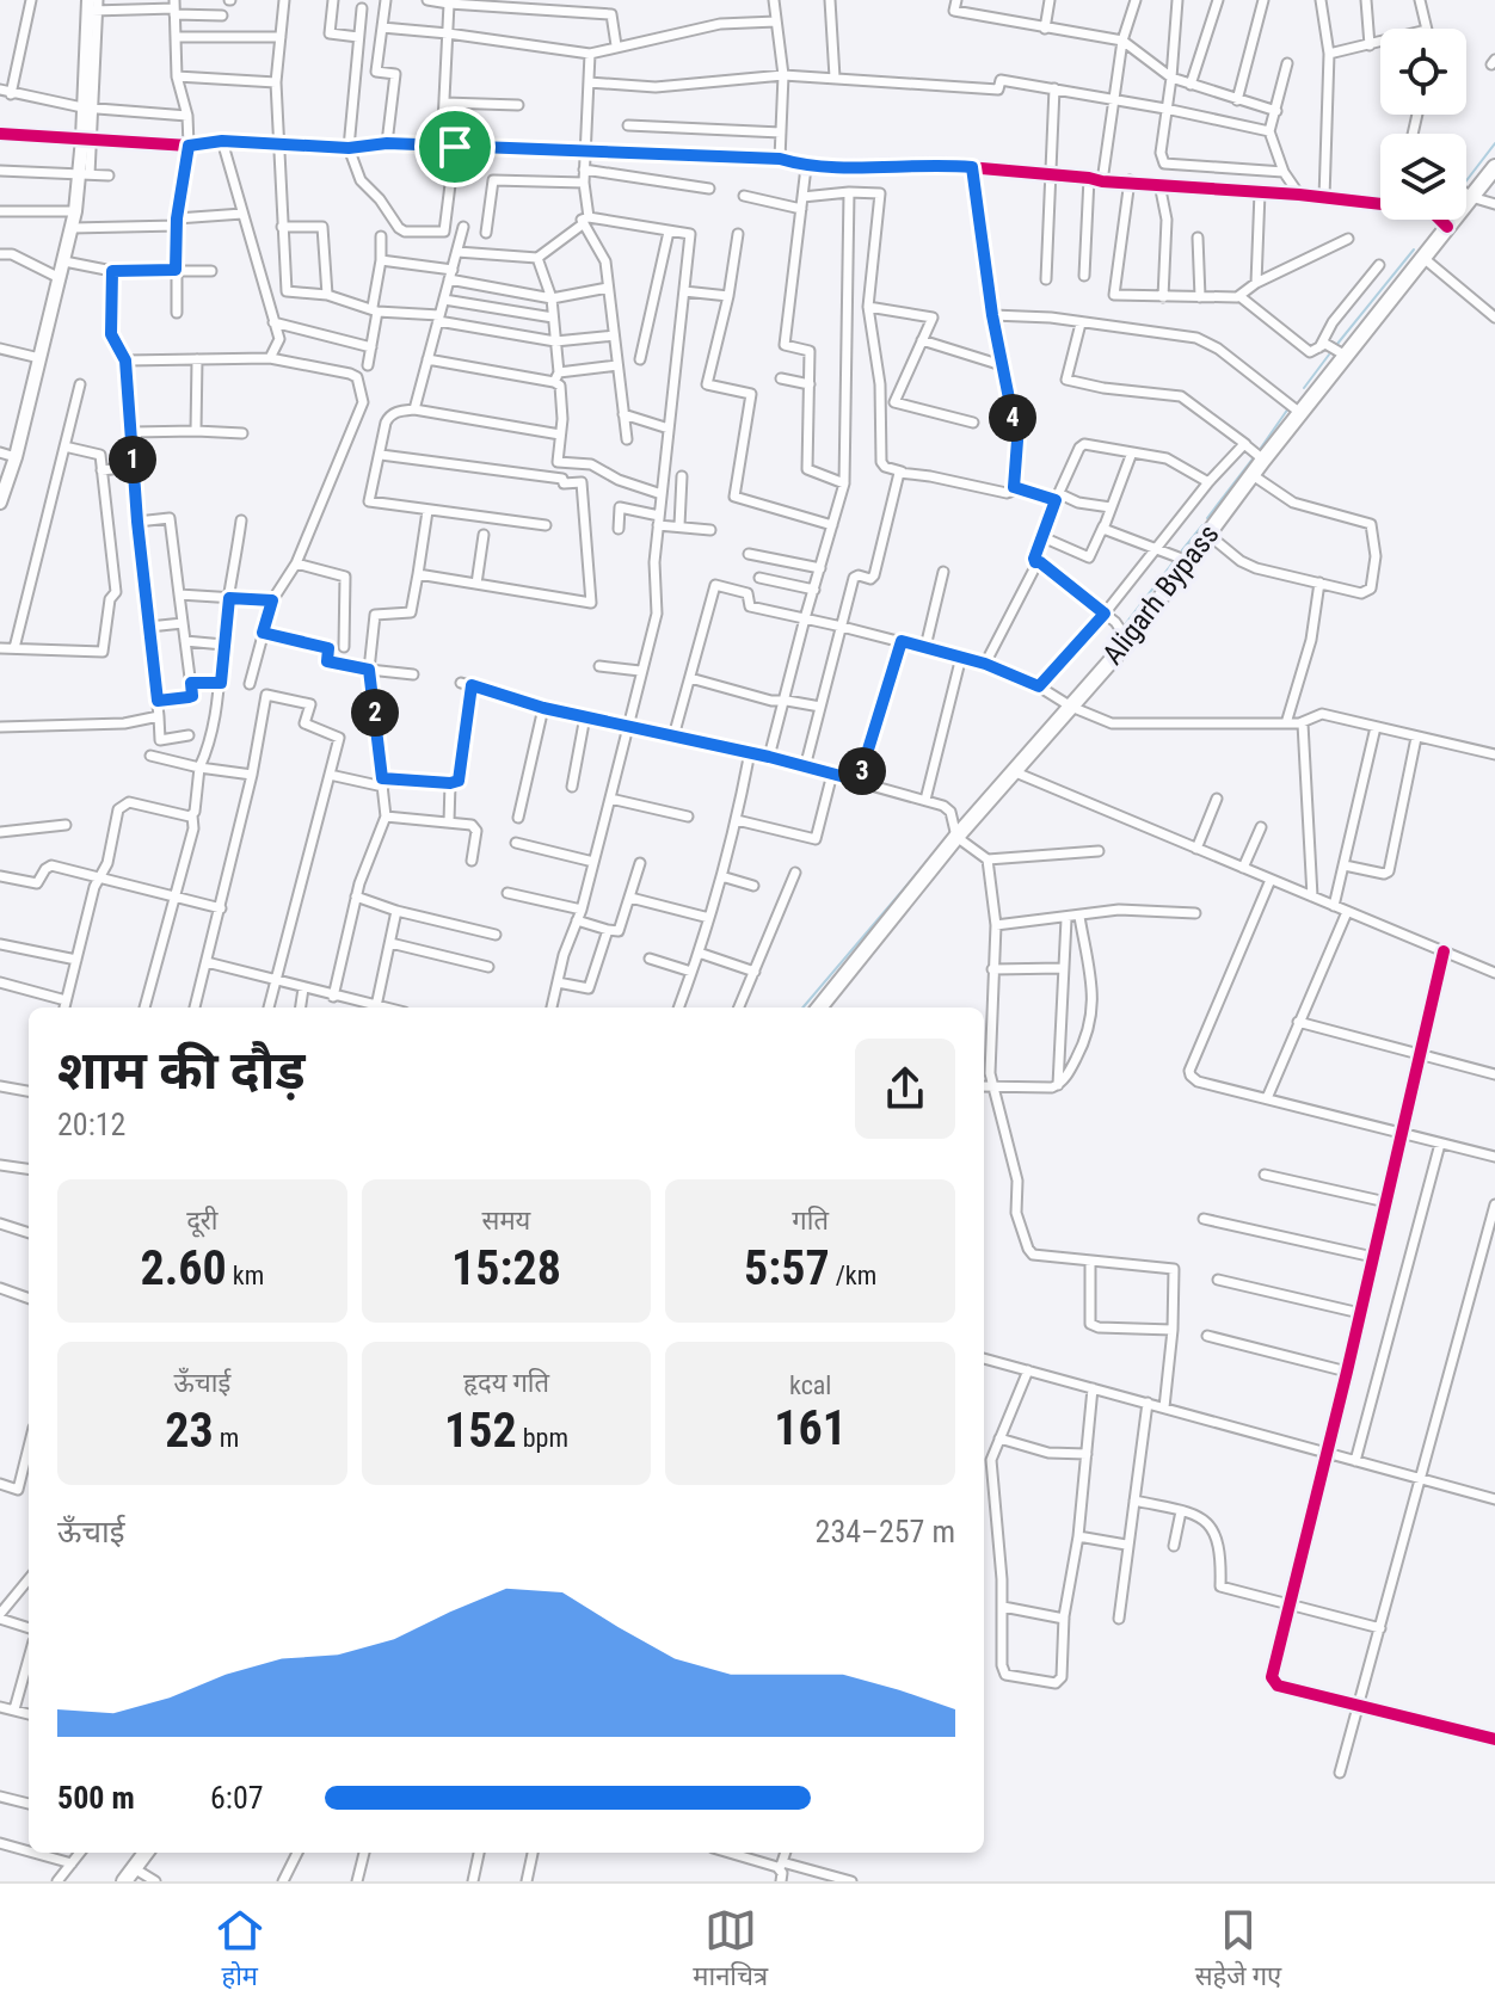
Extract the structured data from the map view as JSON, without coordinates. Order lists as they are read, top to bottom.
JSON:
{
  "streets": {
    "highway": ["Aligarh Bypass"]
  },
  "page": {
    "pins": [
      "4",
      "1",
      "2",
      "3"
    ],
    "heading": ["शाम की दौड़", "20:12"],
    "stats": [
      ["दूरी", "2.60 km"],
      ["समय", "15:28"],
      ["गति", "5:57 /km"],
      ["ऊँचाई", "23 m"],
      ["हृदय गति", "152 bpm"],
      ["kcal", "161"]
    ],
    "chart": ["ऊँचाई", "234–257 m"],
    "list": [
      {
        "name": "500 m",
        "note": "6:07"
      }
    ],
    "tabs": ["होम", "मानचित्र", "सहेजे गए"]
  }
}
